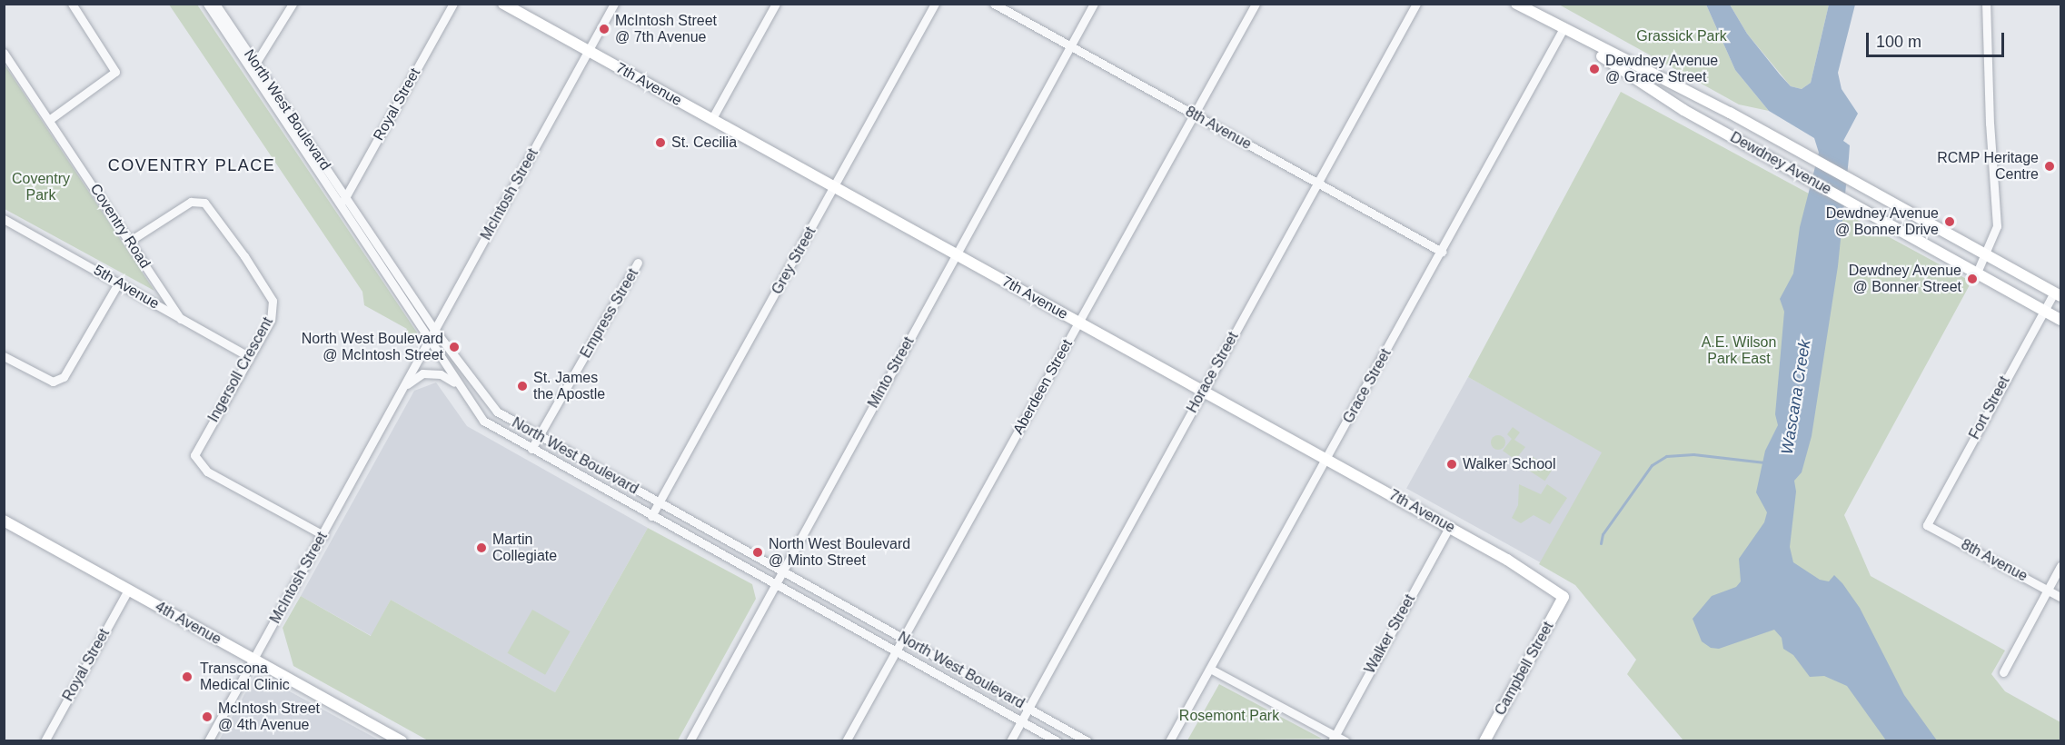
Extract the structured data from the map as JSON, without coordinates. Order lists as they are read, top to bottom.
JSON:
{
  "streets": {
    "street": [
      "7th Avenue",
      "Royal Street",
      "North West Boulevard",
      "8th Avenue",
      "Dewdney Avenue",
      "McIntosh Street",
      "Coventry Road",
      "Grey Street",
      "5th Avenue",
      "Empress Street",
      "Ingersoll Crescent",
      "Minto Street",
      "Horace Street",
      "Grace Street",
      "Aberdeen Street",
      "Fort Street",
      "4th Avenue",
      "Walker Street",
      "Campbell Street"
    ]
  },
  "crossings": [
    ["7th Avenue", "McIntosh Street"],
    ["7th Avenue", "Grey Street"],
    ["7th Avenue", "Minto Street"],
    ["7th Avenue", "Horace Street"],
    ["7th Avenue", "Grace Street"],
    ["7th Avenue", "Aberdeen Street"],
    ["7th Avenue", "Walker Street"],
    ["7th Avenue", "Campbell Street"],
    ["Royal Street", "North West Boulevard"],
    ["Royal Street", "4th Avenue"],
    ["North West Boulevard", "McIntosh Street"],
    ["North West Boulevard", "Grey Street"],
    ["North West Boulevard", "Empress Street"],
    ["North West Boulevard", "Minto Street"],
    ["North West Boulevard", "Horace Street"],
    ["North West Boulevard", "Aberdeen Street"],
    ["8th Avenue", "Minto Street"],
    ["8th Avenue", "Horace Street"],
    ["8th Avenue", "Grace Street"],
    ["8th Avenue", "Aberdeen Street"],
    ["8th Avenue", "Fort Street"],
    ["Dewdney Avenue", "Grace Street"],
    ["Dewdney Avenue", "Fort Street"],
    ["McIntosh Street", "Ingersoll Crescent"],
    ["McIntosh Street", "4th Avenue"],
    ["Coventry Road", "5th Avenue"],
    ["Coventry Road", "Ingersoll Crescent"],
    ["5th Avenue", "Ingersoll Crescent"]
  ],
  "districts": ["COVENTRY PLACE"],
  "water": ["Wascana Creek"],
  "parks": [
    "Grassick Park",
    "Coventry Park",
    "A.E. Wilson Park East",
    "Rosemont Park"
  ],
  "places": [
    "McIntosh Street @ 7th Avenue",
    "Dewdney Avenue @ Grace Street",
    "St. Cecilia",
    "RCMP Heritage Centre",
    "Dewdney Avenue @ Bonner Drive",
    "Dewdney Avenue @ Bonner Street",
    "North West Boulevard @ McIntosh Street",
    "St. James the Apostle",
    "Walker School",
    "Martin Collegiate",
    "North West Boulevard @ Minto Street",
    "Transcona Medical Clinic",
    "McIntosh Street @ 4th Avenue"
  ],
  "scale_bar": "100 m"
}
